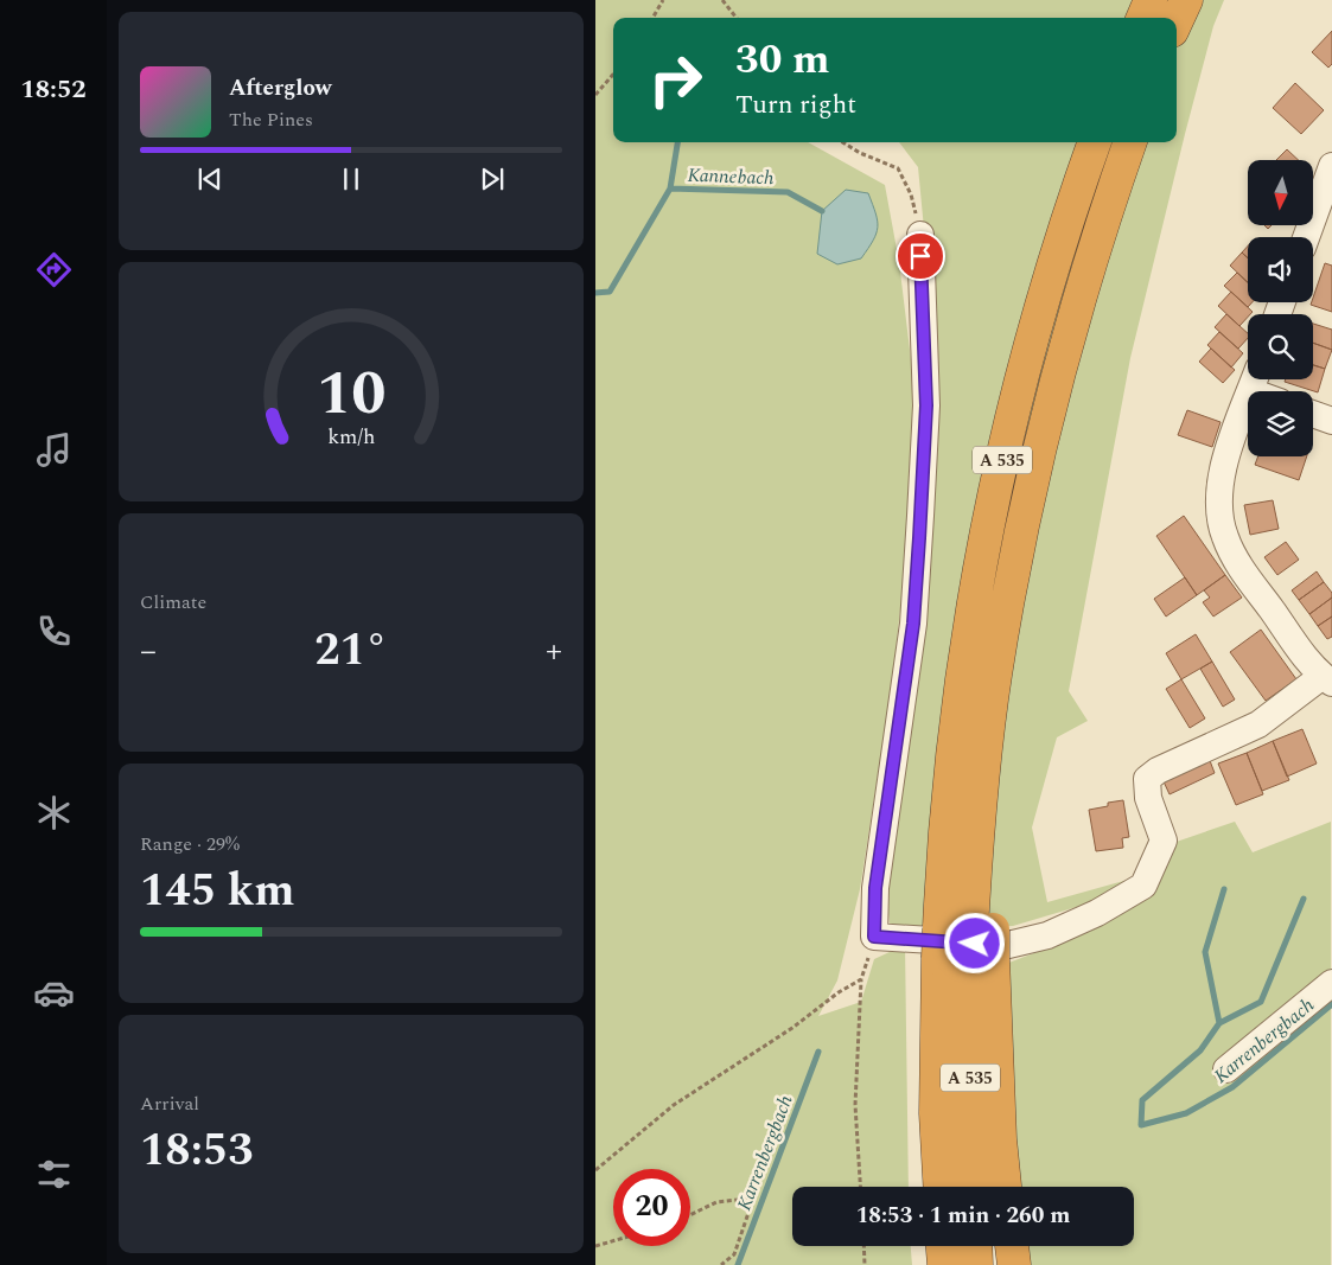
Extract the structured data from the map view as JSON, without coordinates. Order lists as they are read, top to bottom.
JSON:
{
  "streets": {
    "highway": ["A 535"]
  },
  "water": ["Kannebach", "Karrenbergbach"],
  "north": "bottom",
  "page": {
    "tabs": "18:52",
    "turn": ["30 m", "Turn right"],
    "song": ["Afterglow", "The Pines"],
    "tile": [
      "Climate",
      ["Range · 29%", "145 km"],
      ["Arrival", "18:53"]
    ],
    "heat": ["−", "21°", "+"],
    "limit": "20",
    "trip": "18:53 · 1 min · 260 m",
    "gauge": ["10", "km/h"]
  }
}
